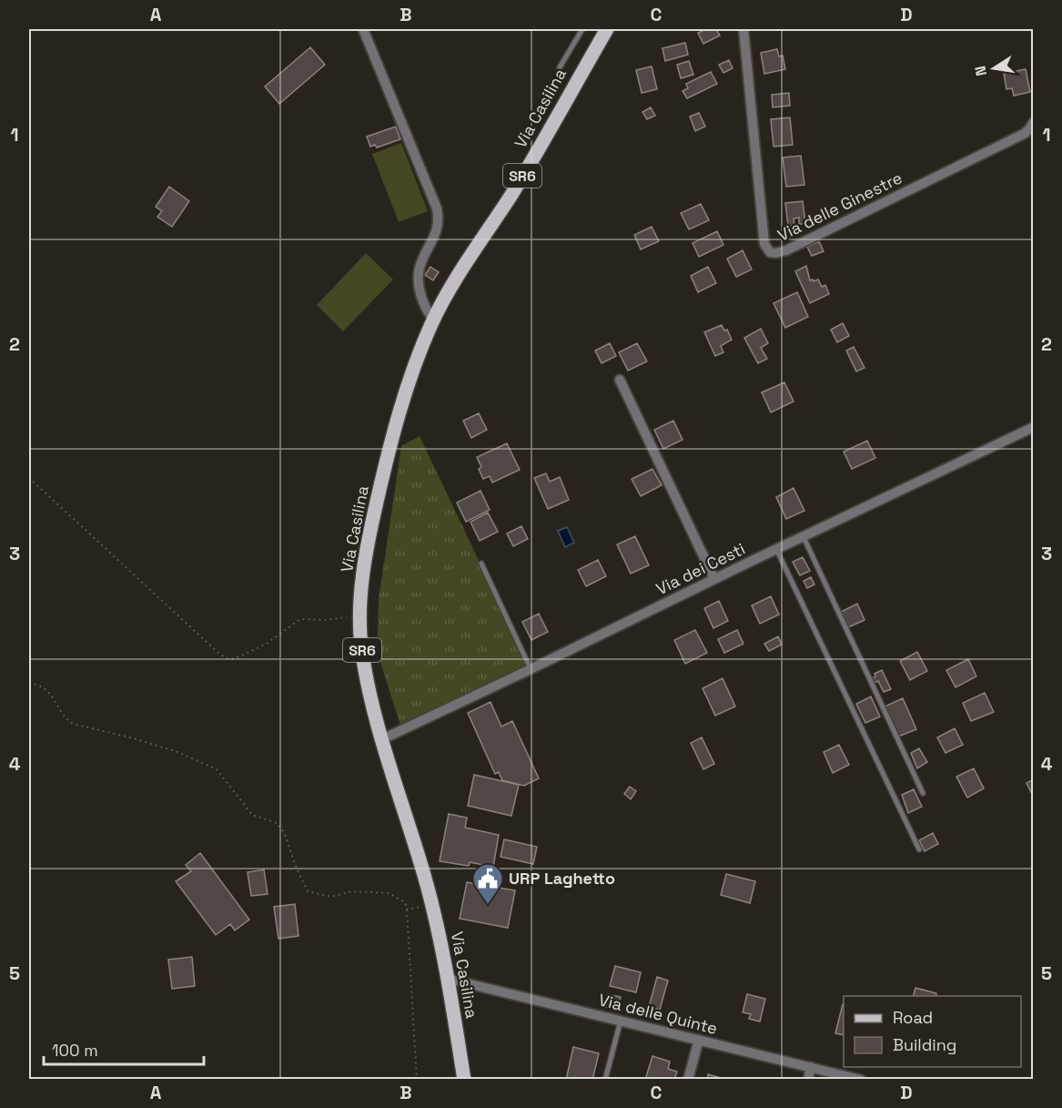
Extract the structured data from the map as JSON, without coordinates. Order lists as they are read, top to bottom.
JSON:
{
  "streets": {
    "main road": ["Via Casilina", "SR6"],
    "street": ["Via delle Ginestre", "Via dei Cesti", "Via delle Quinte"]
  },
  "crossings": [
    ["Via Casilina", "Via dei Cesti"],
    ["Via Casilina", "Via delle Quinte"]
  ],
  "places": {
    "public building": ["URP Laghetto"]
  },
  "legend": ["Road", "Building"],
  "scale_bar": "100 m",
  "north": "left",
  "grid": {
    "columns": [
      "A",
      "B",
      "C",
      "D"
    ],
    "rows": [
      "1",
      "2",
      "3",
      "4",
      "5"
    ]
  }
}
